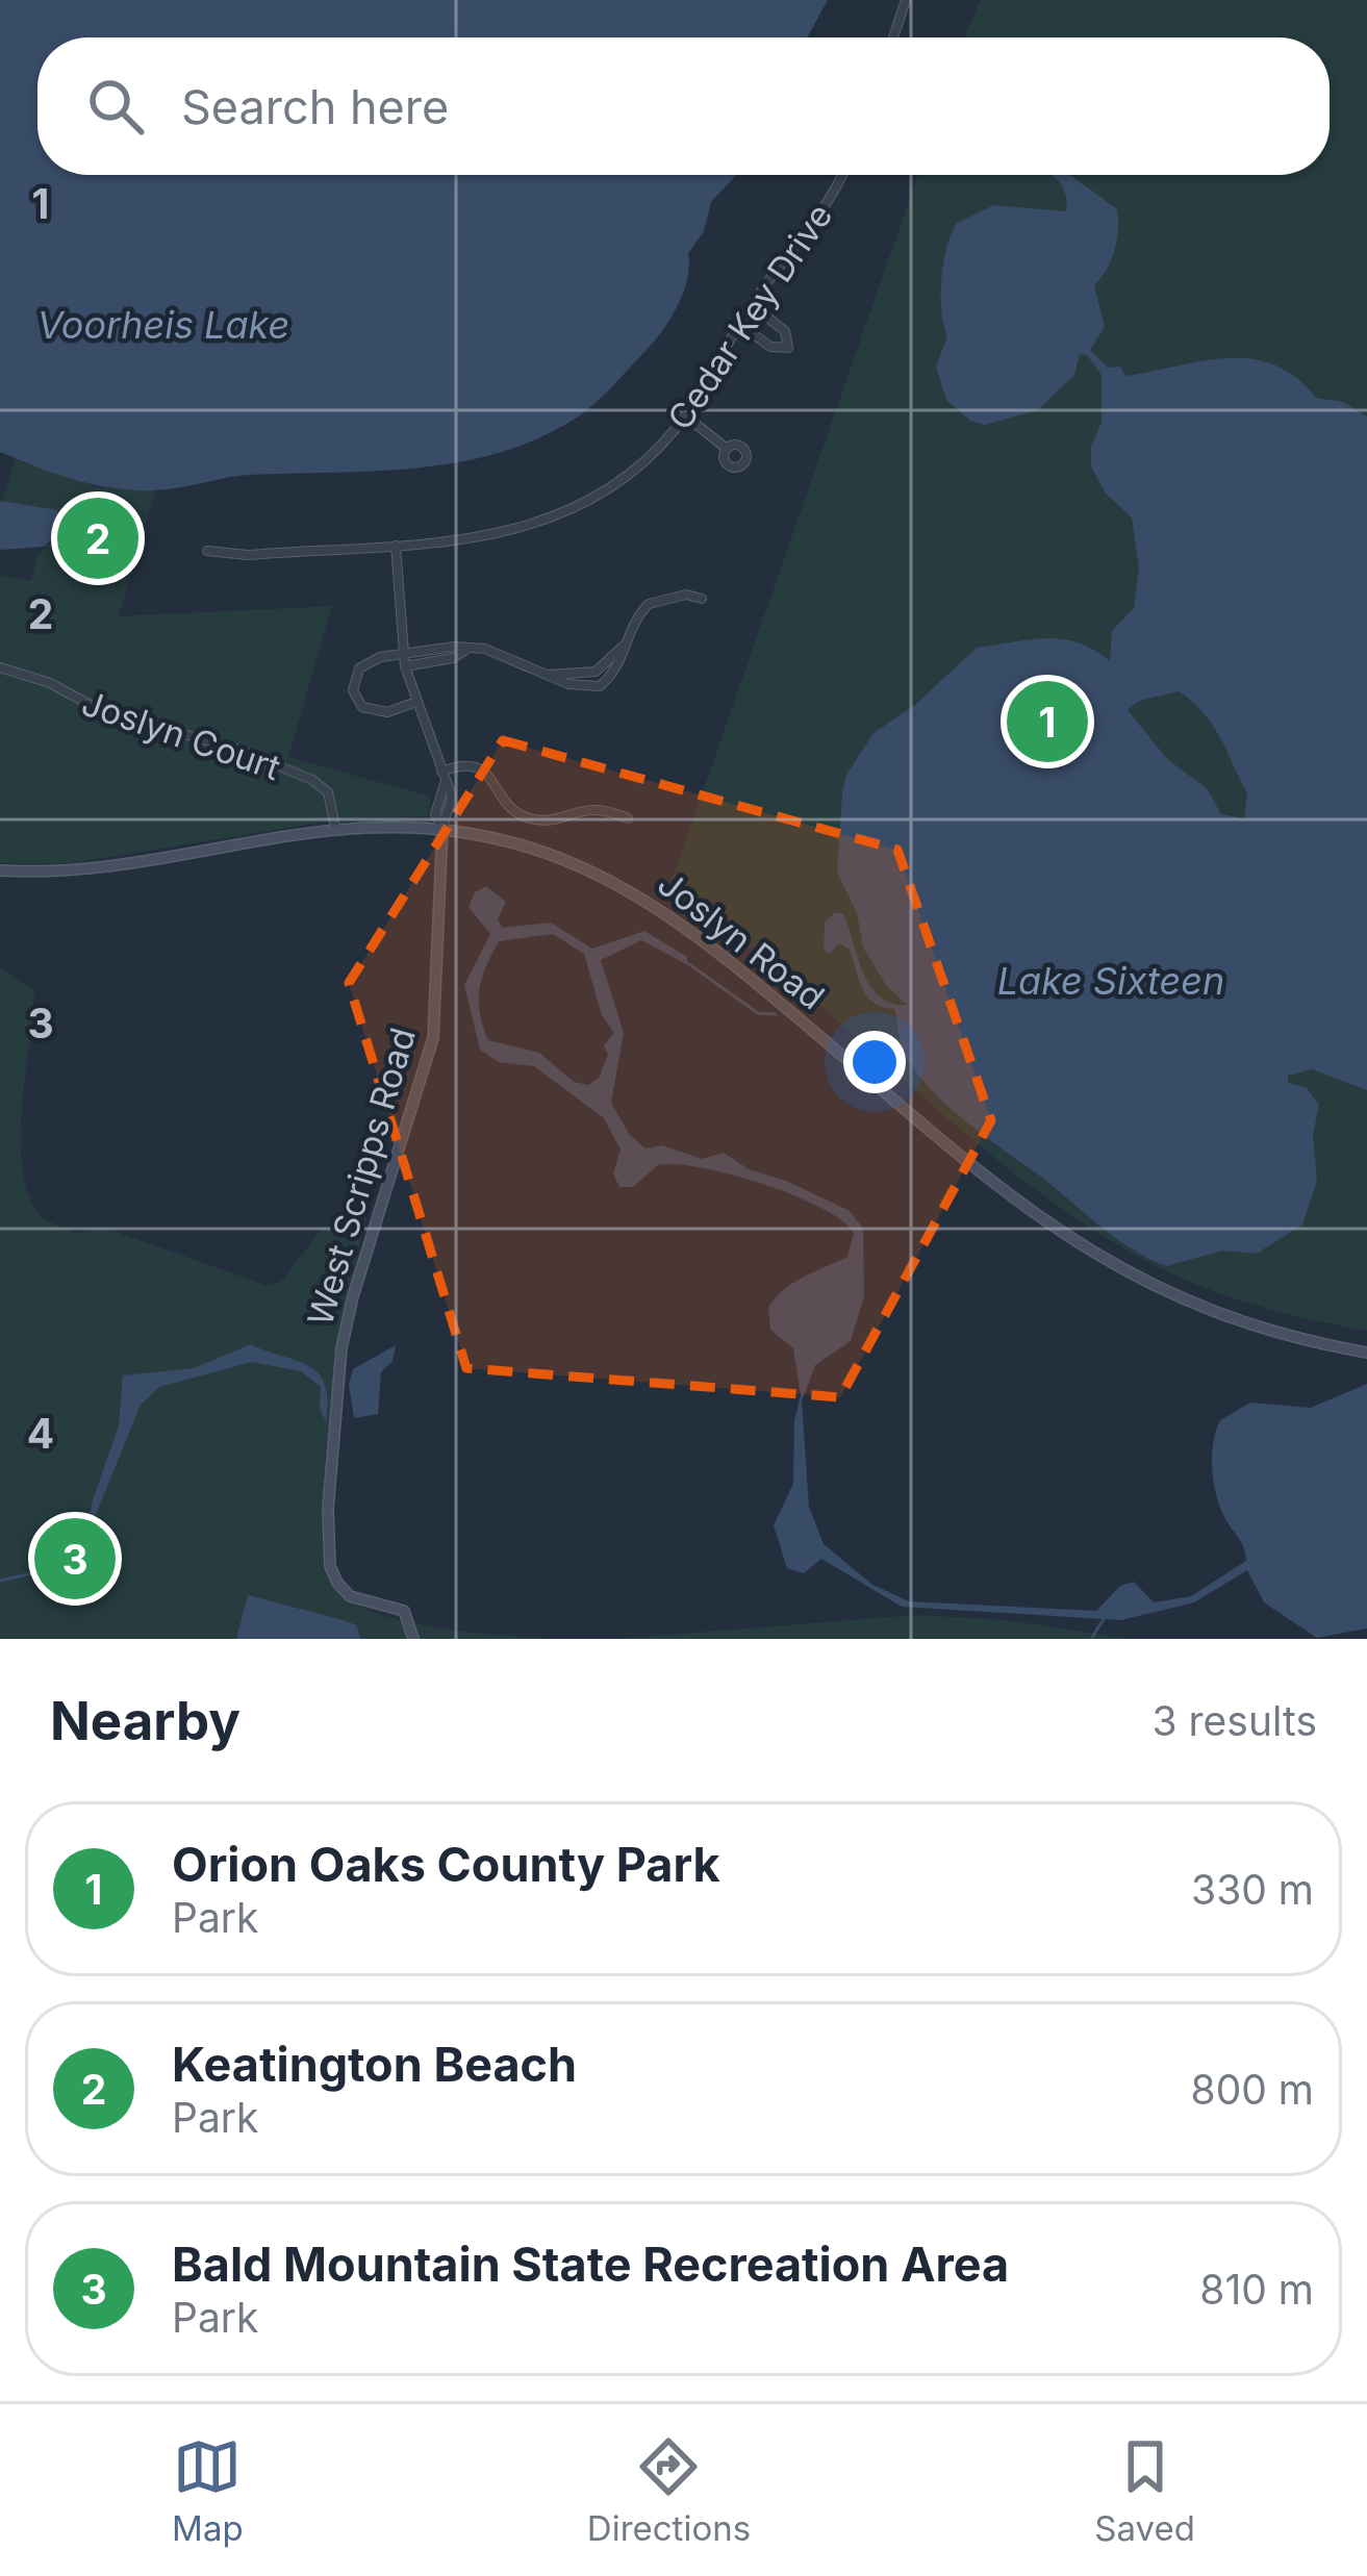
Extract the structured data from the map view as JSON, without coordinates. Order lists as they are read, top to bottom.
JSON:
{
  "streets": {
    "street": [
      "Cedar Key Drive",
      "Joslyn Court",
      "Joslyn Road",
      "West Scripps Road"
    ]
  },
  "crossings": [
    ["Cedar Key Drive", "West Scripps Road"],
    ["Joslyn Court", "Joslyn Road"],
    ["Joslyn Road", "West Scripps Road"]
  ],
  "water": ["Voorheis Lake", "Lake Sixteen"],
  "page": {
    "search": "Search here",
    "pins": ["2", "1", "3"],
    "heading": ["Nearby", "3 results"],
    "list": [
      {
        "mark": "1",
        "name": "Orion Oaks County Park",
        "note": "Park",
        "value": "330 m"
      },
      {
        "mark": "2",
        "name": "Keatington Beach",
        "note": "Park",
        "value": "800 m"
      },
      {
        "mark": "3",
        "name": "Bald Mountain State Recreation Area",
        "note": "Park",
        "value": "810 m"
      }
    ],
    "nav": ["Map", "Directions", "Saved"]
  },
  "grid": {
    "rows": [
      "1",
      "2",
      "3",
      "4"
    ]
  }
}
